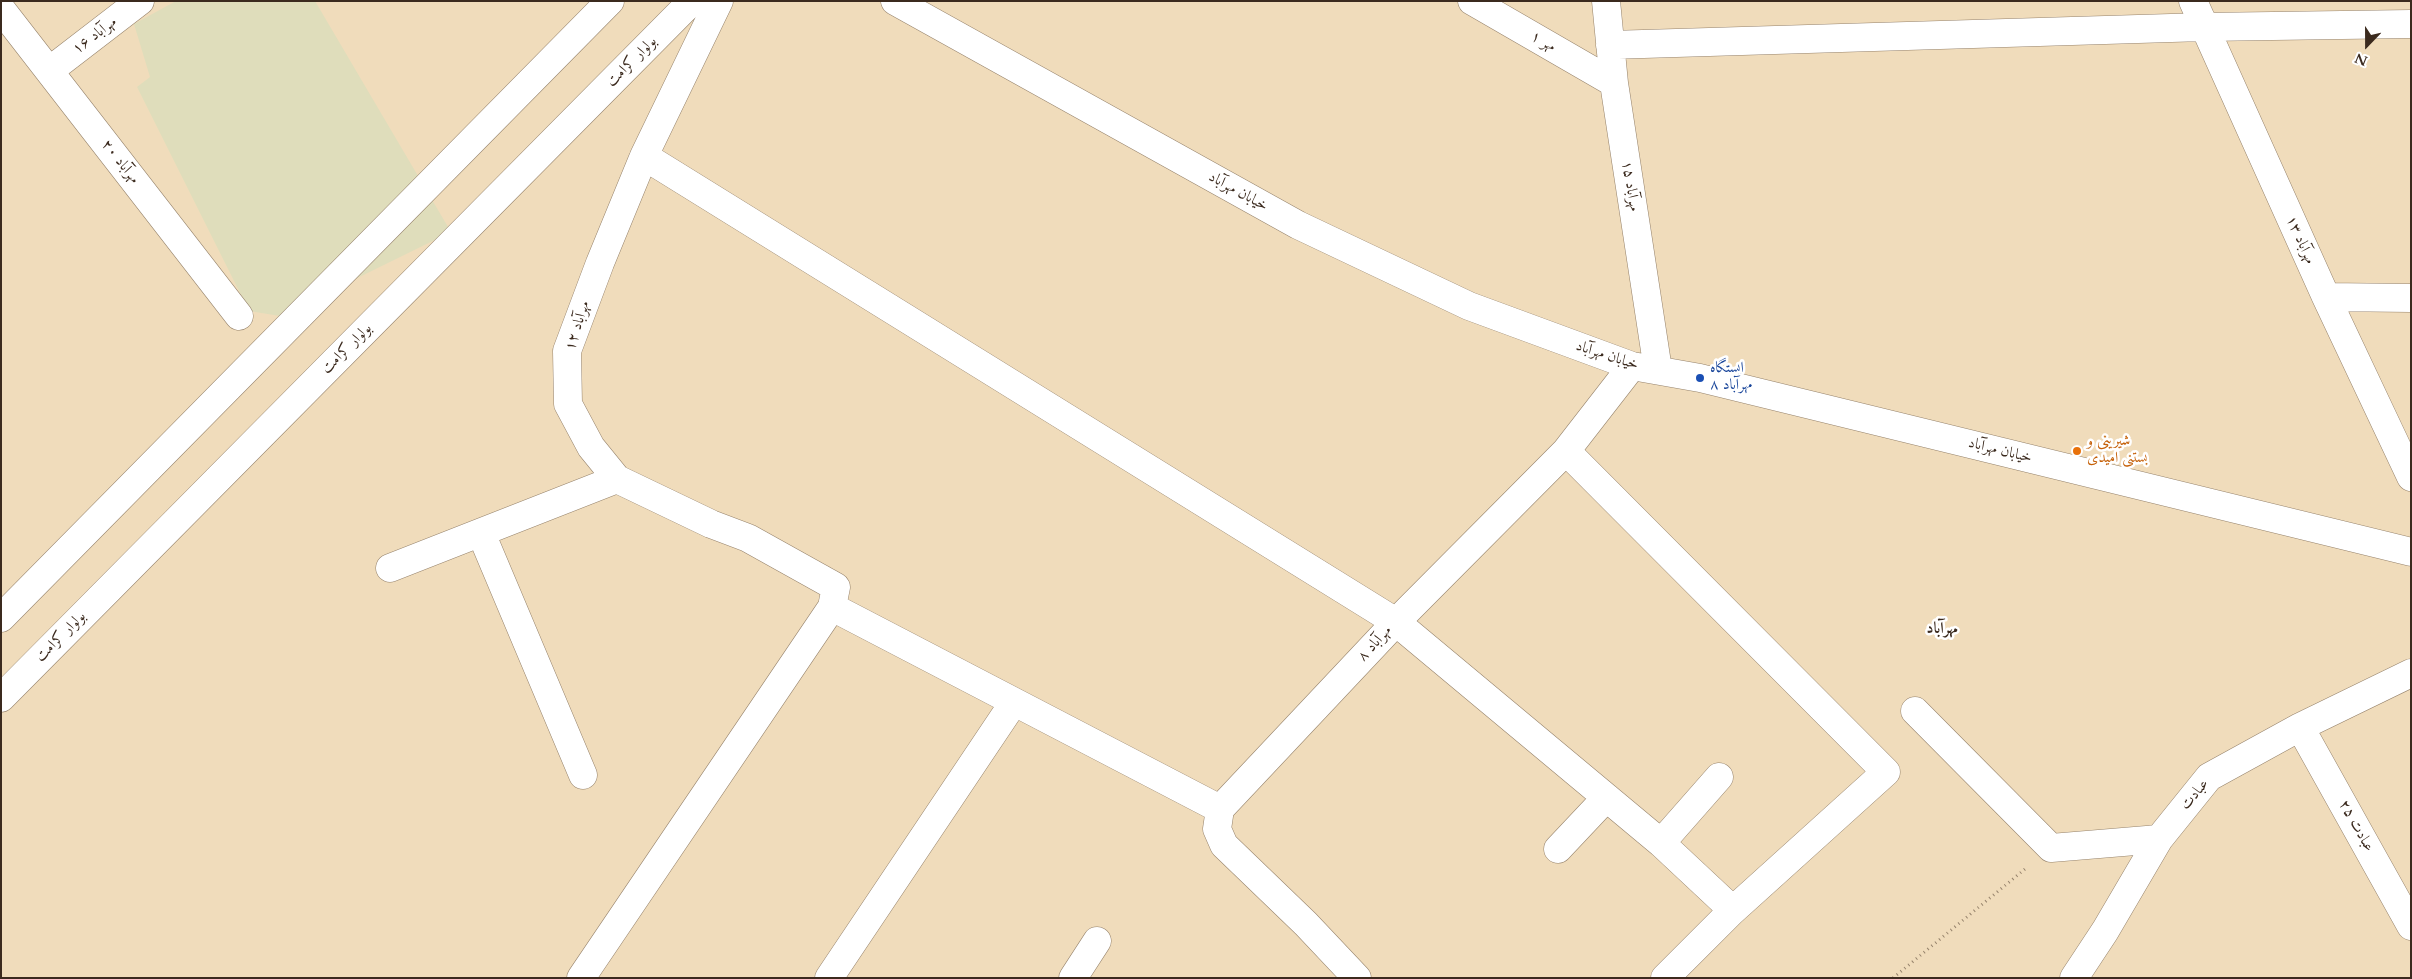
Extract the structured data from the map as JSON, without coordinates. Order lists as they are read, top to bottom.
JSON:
{
  "streets": {
    "street": [
      "مهرآباد ۱۶",
      "مهر ۱",
      "بولوار کرامت",
      "مهرآباد ۲۰",
      "مهرآباد ۱۵",
      "خیابان مهرآباد",
      "مهرآباد ۱۳",
      "مهرآباد ۱۲",
      "مهرآباد ۸",
      "عبادت",
      "عبادت ۲۵"
    ]
  },
  "crossings": [
    ["مهرآباد ۱۶", "مهرآباد ۲۰"],
    ["مهر ۱", "مهرآباد ۱۵"],
    ["مهرآباد ۱۵", "خیابان مهرآباد"],
    ["مهرآباد ۱۵", "مهرآباد ۸"],
    ["خیابان مهرآباد", "مهرآباد ۸"],
    ["مهرآباد ۱۲", "مهرآباد ۸"],
    ["عبادت", "عبادت ۲۵"]
  ],
  "districts": ["مهرآباد"],
  "places": ["ایستگاه مهرآباد ۸", "شیرینی و بستنی امیدی"],
  "north": "bottom"
}
